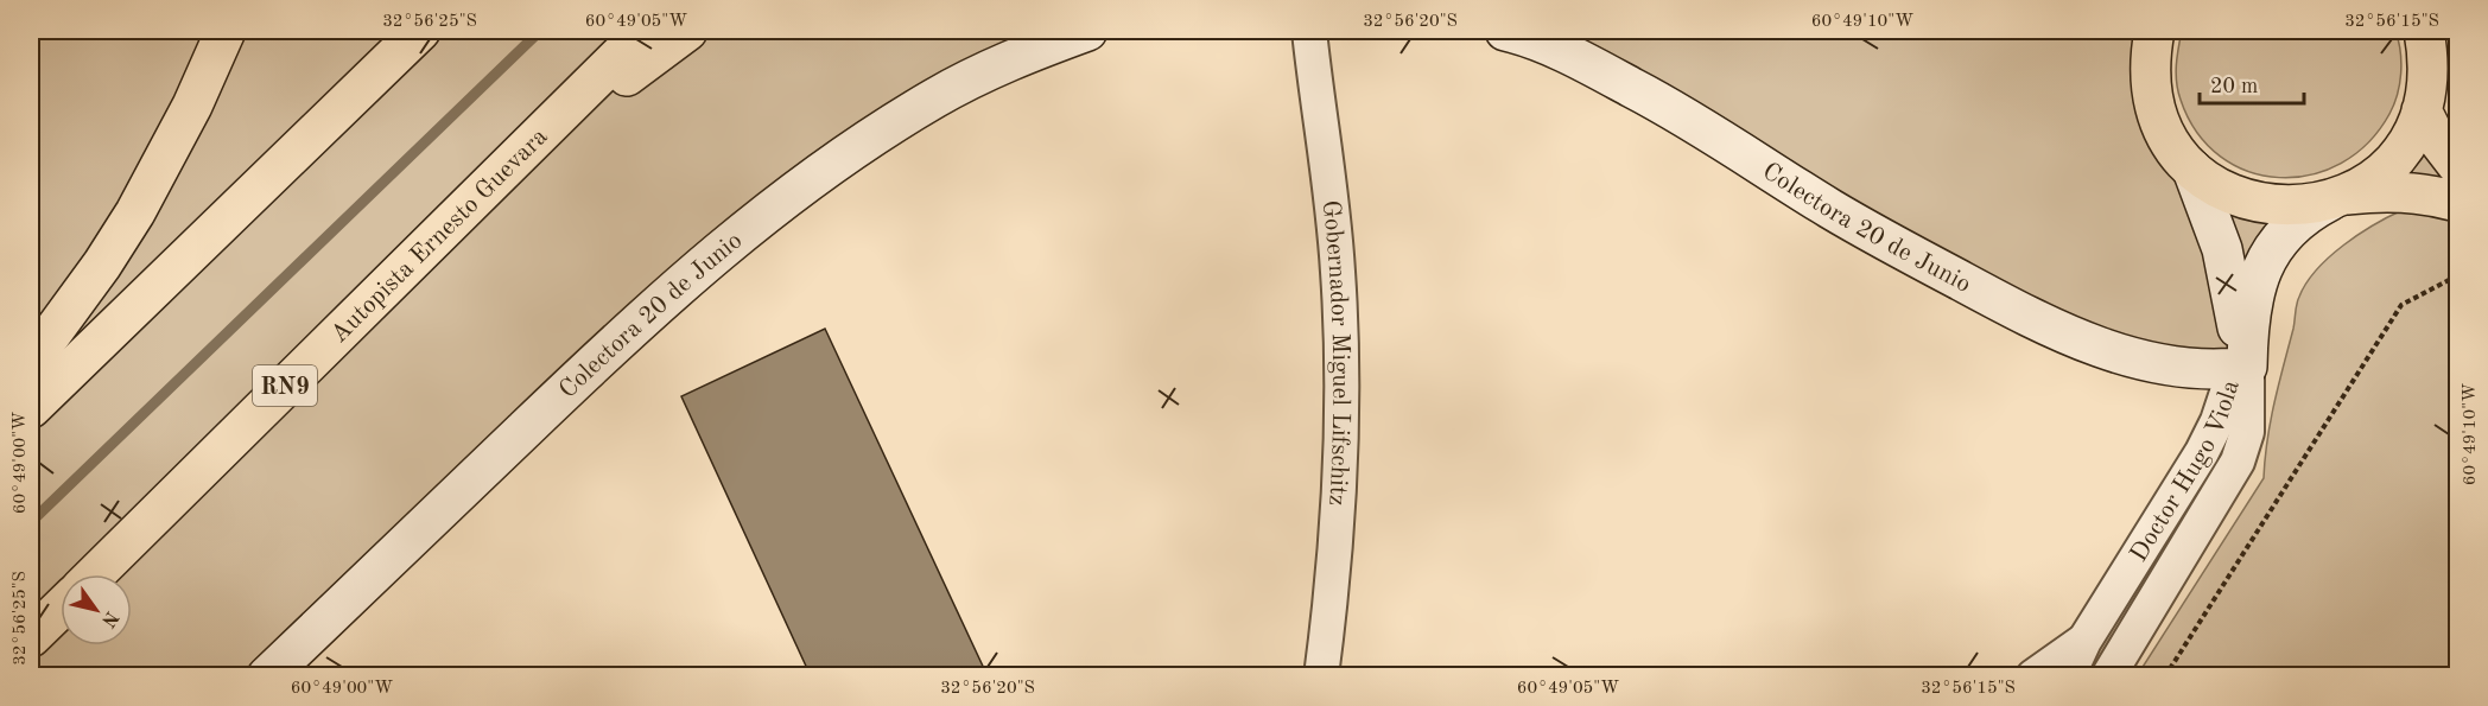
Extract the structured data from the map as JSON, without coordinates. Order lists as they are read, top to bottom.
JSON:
{
  "streets": {
    "main road": [
      "Colectora 20 de Junio",
      "Autopista Ernesto Guevara",
      "RN9",
      "Doctor Hugo Viola"
    ],
    "street": ["Gobernador Miguel Lifschitz"]
  },
  "crossings": [
    ["Colectora 20 de Junio", "Doctor Hugo Viola"]
  ],
  "scale_bar": "20 m",
  "north": "bottom right",
  "coordinates": [
    "32°56'25\"S",
    "60°49'05\"W",
    "32°56'20\"S",
    "60°49'10\"W",
    "32°56'15\"S",
    "60°49'00\"W"
  ]
}
